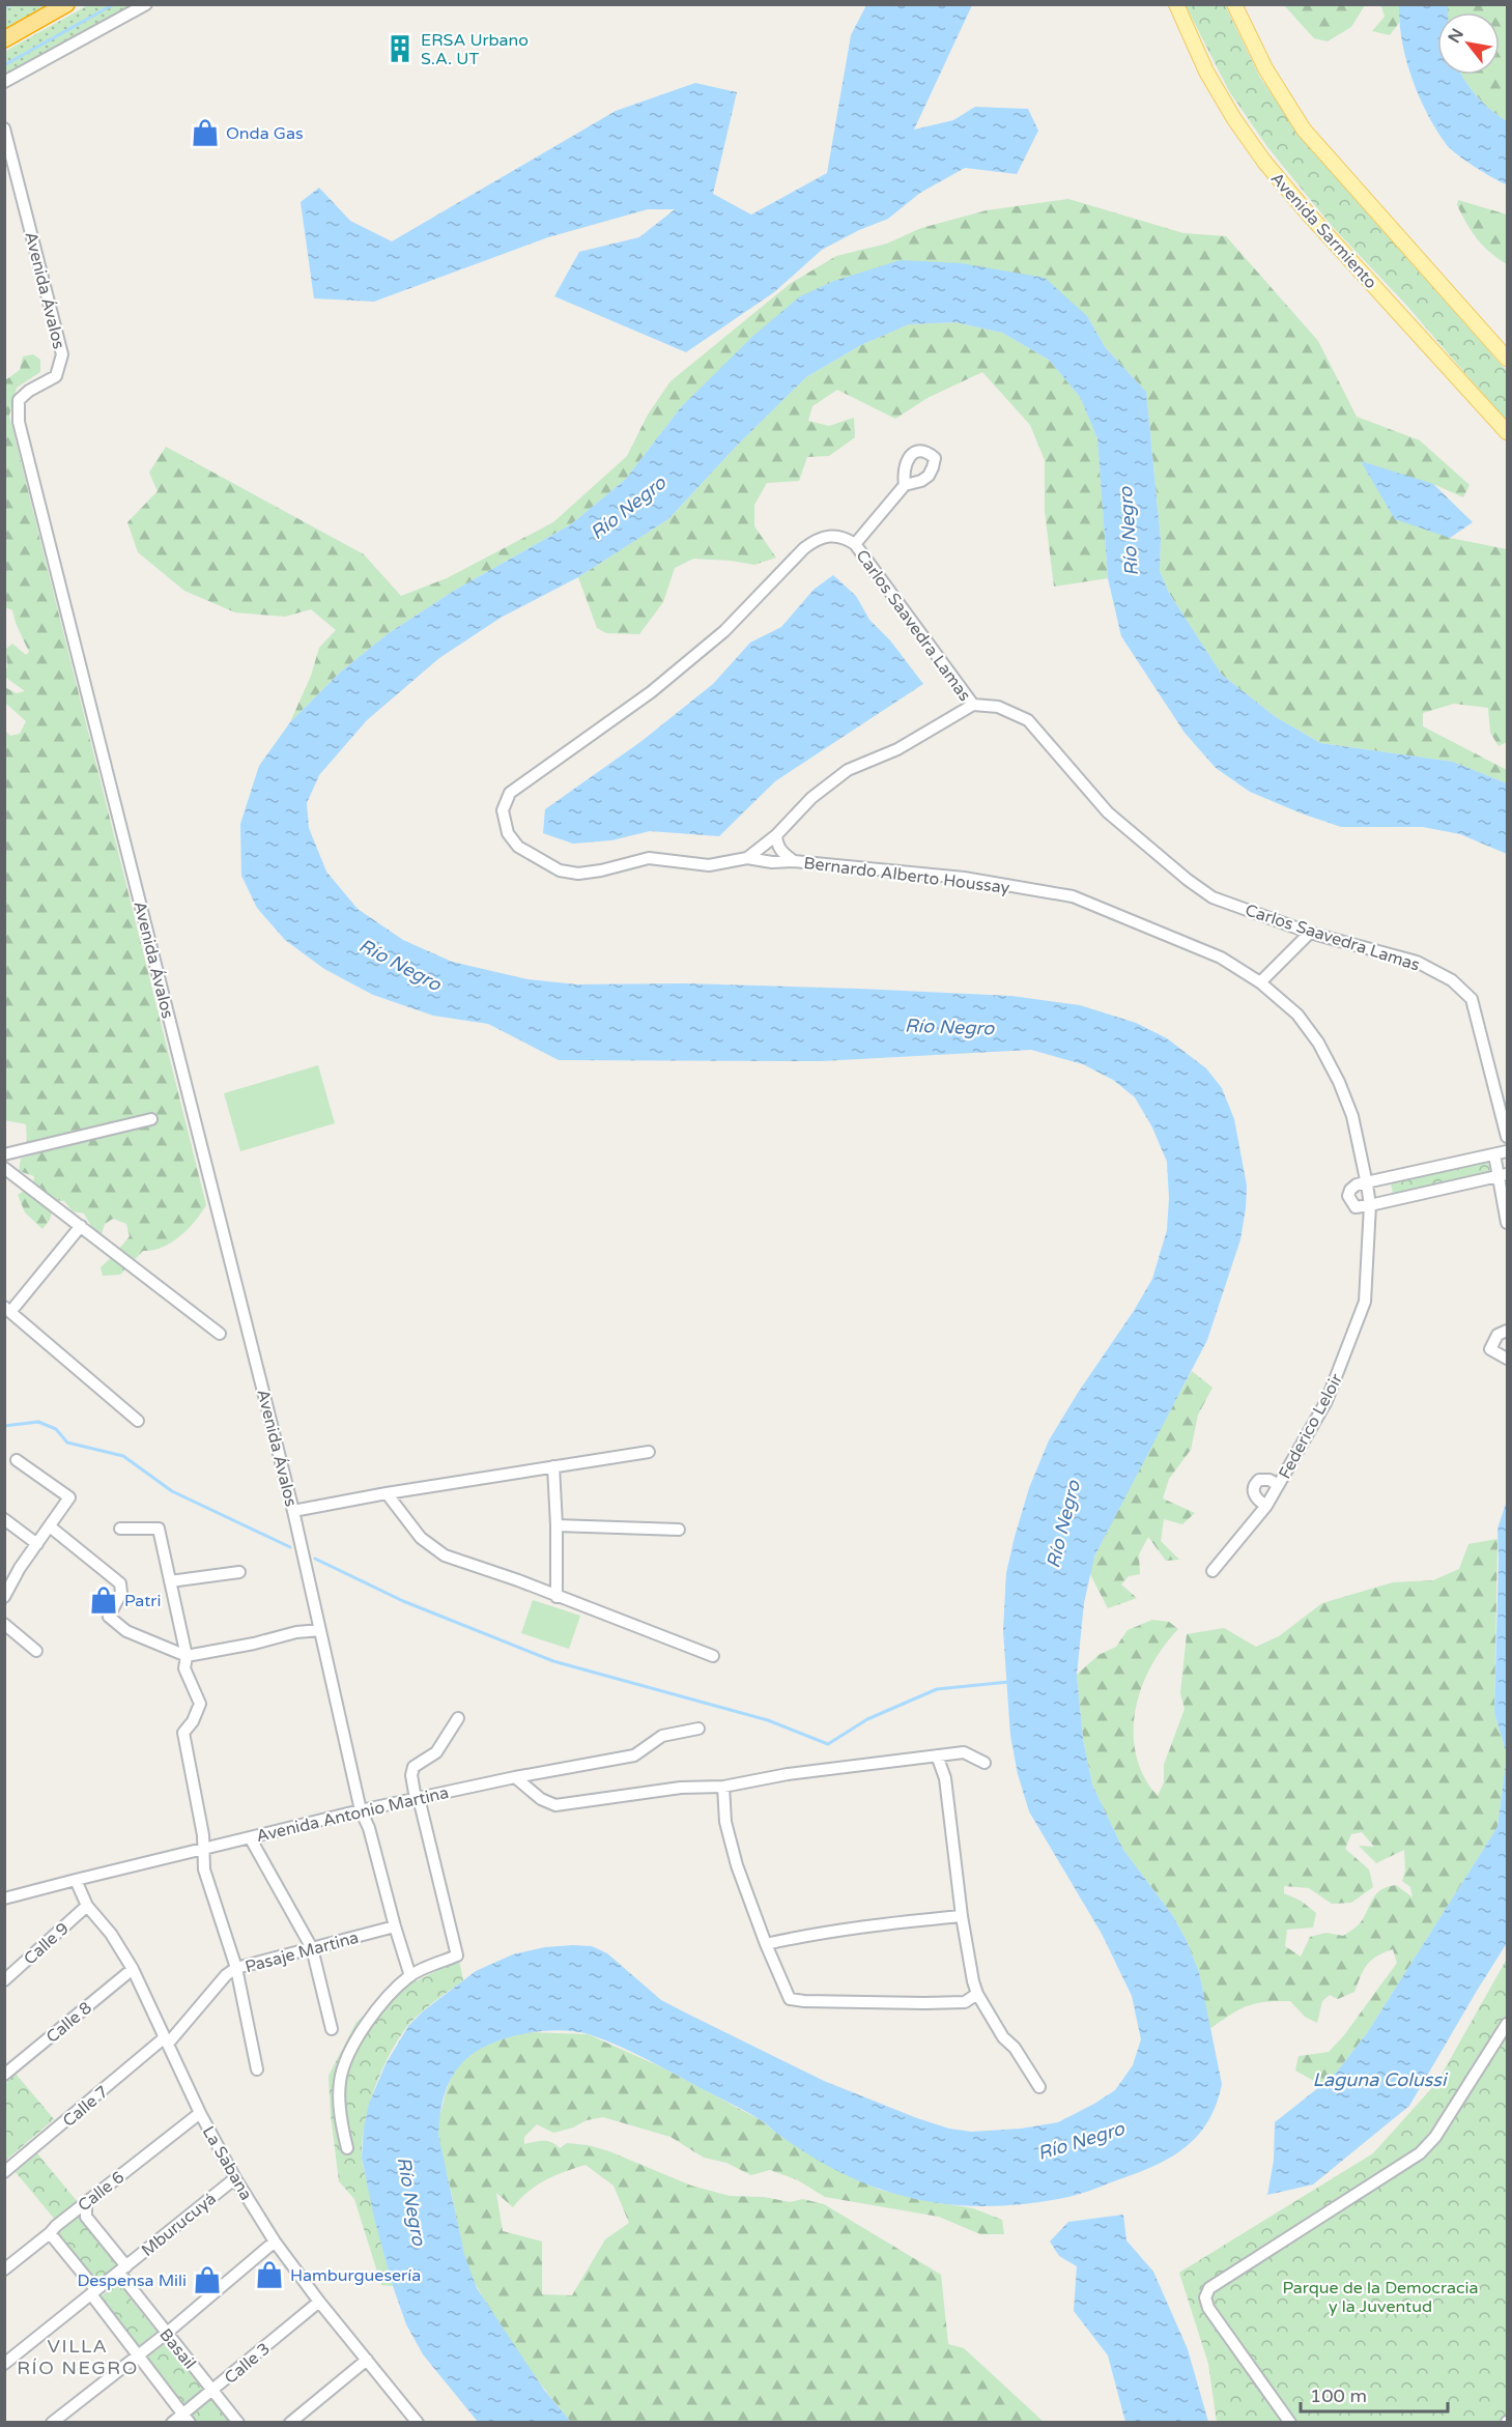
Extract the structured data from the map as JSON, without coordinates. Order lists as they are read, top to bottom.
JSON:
{
  "streets": {
    "main road": ["Avenida Sarmiento"],
    "street": [
      "Avenida Ávalos",
      "Carlos Saavedra Lamas",
      "Bernardo Alberto Houssay",
      "Federico Leloir",
      "Avenida Antonio Martina",
      "Calle 9",
      "Pasaje Martina",
      "Calle 8",
      "Calle 7",
      "La Sabana",
      "Calle 6",
      "Mburucuyá",
      "Basail",
      "Calle 3"
    ]
  },
  "crossings": [
    ["Avenida Ávalos", "Avenida Antonio Martina"],
    ["Avenida Ávalos", "Pasaje Martina"],
    ["Carlos Saavedra Lamas", "Bernardo Alberto Houssay"],
    ["Bernardo Alberto Houssay", "Federico Leloir"],
    ["Avenida Antonio Martina", "La Sabana"],
    ["Calle 9", "La Sabana"],
    ["Pasaje Martina", "Calle 7"],
    ["Pasaje Martina", "La Sabana"],
    ["Calle 8", "La Sabana"],
    ["Calle 7", "La Sabana"],
    ["La Sabana", "Calle 6"],
    ["La Sabana", "Mburucuyá"],
    ["La Sabana", "Calle 3"],
    ["Calle 6", "Basail"],
    ["Mburucuyá", "Basail"],
    ["Basail", "Calle 3"]
  ],
  "districts": ["VILLA RÍO NEGRO"],
  "water": ["Río Negro", "Laguna Colussi"],
  "parks": ["Parque de la Democracia y la Juventud"],
  "places": {
    "building": ["ERSA Urbano S.A. UT"],
    "shop": [
      "Onda Gas",
      "Patri",
      "Hamburguesería",
      "Despensa Mili"
    ]
  },
  "scale_bar": "100 m",
  "north": "top left"
}
